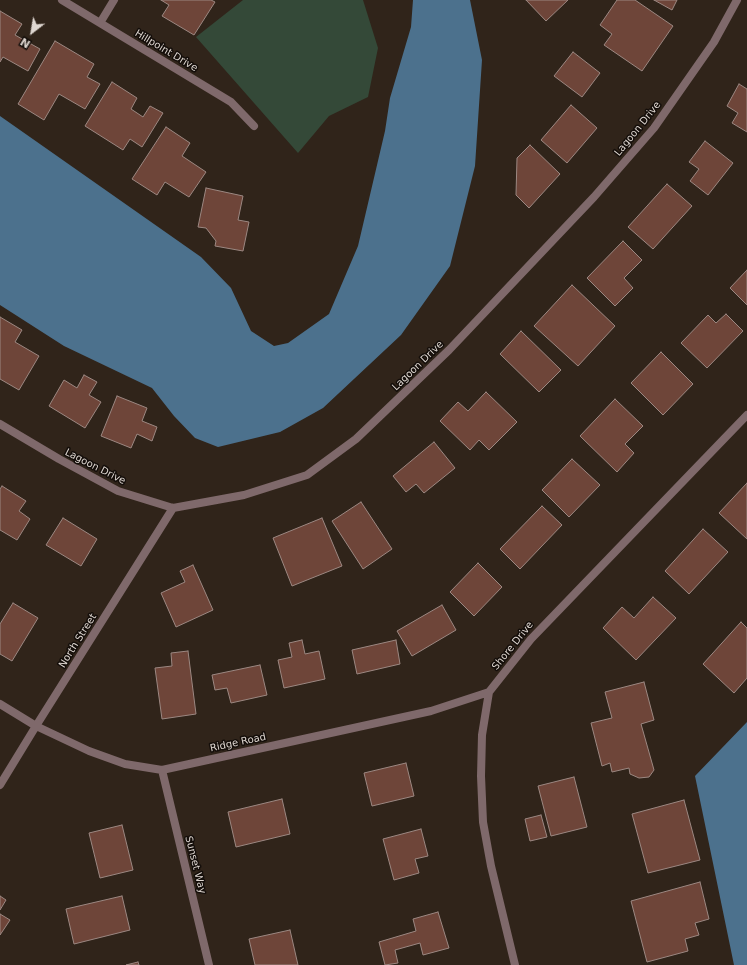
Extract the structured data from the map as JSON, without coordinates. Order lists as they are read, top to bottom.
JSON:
{
  "streets": {
    "street": [
      "Hillpoint Drive",
      "Lagoon Drive",
      "North Street",
      "Shore Drive",
      "Ridge Road",
      "Sunset Way"
    ]
  },
  "crossings": [
    ["Lagoon Drive", "North Street"],
    ["North Street", "Ridge Road"],
    ["Shore Drive", "Ridge Road"],
    ["Ridge Road", "Sunset Way"]
  ],
  "north": "bottom left"
}
